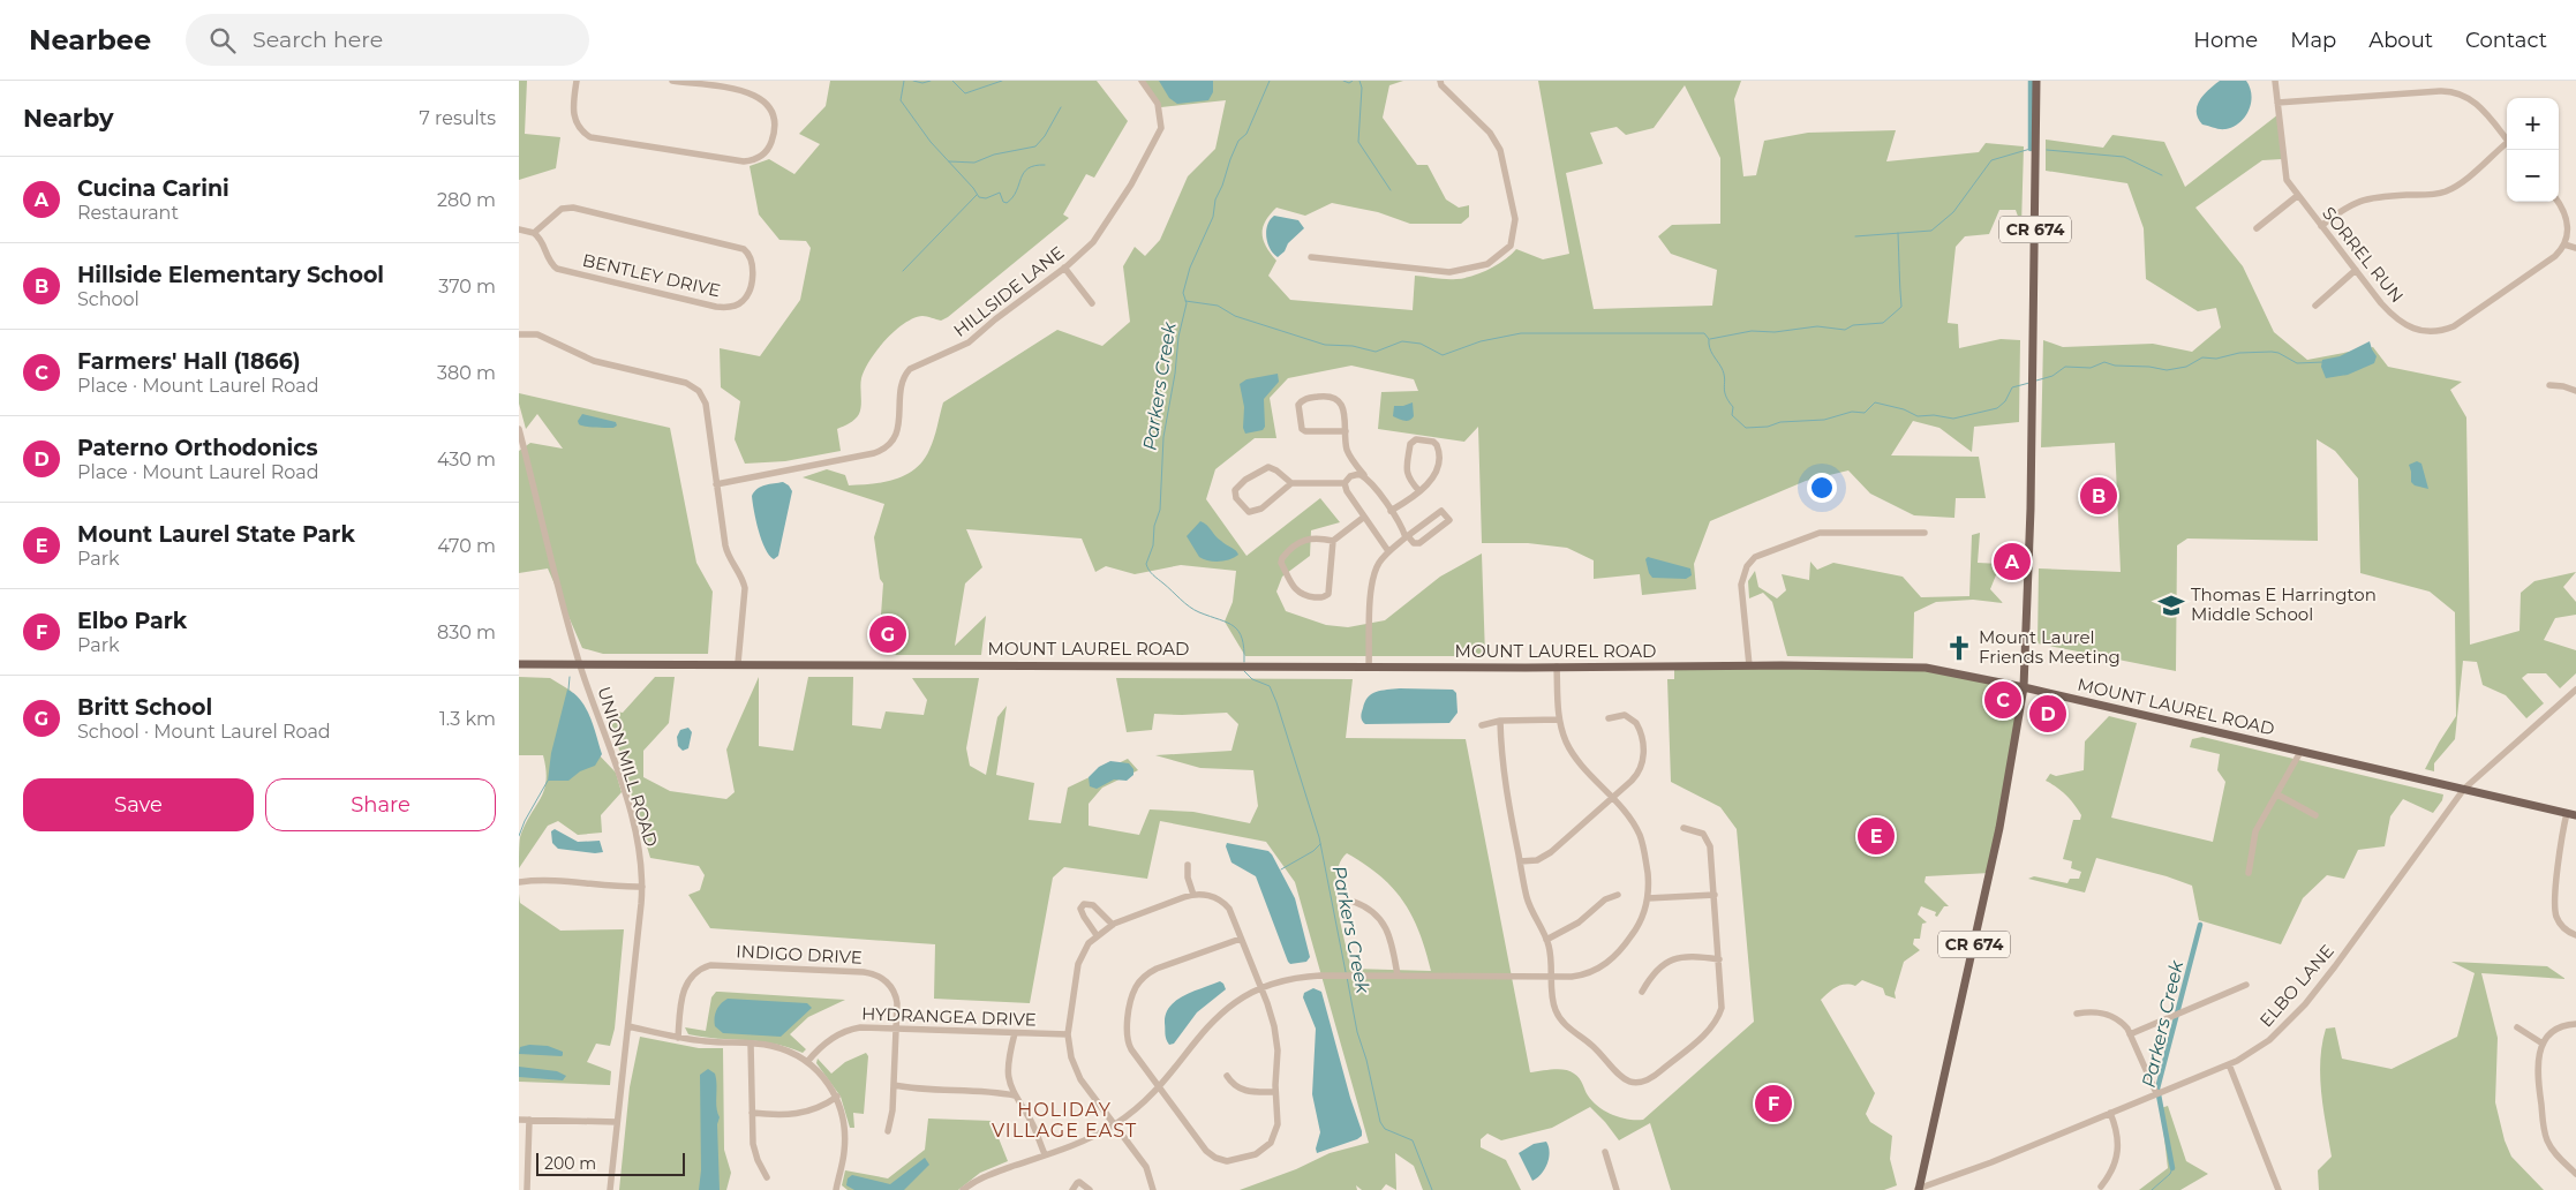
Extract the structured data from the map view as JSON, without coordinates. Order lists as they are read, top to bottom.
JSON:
{
  "streets": {
    "main road": ["CR 674", "MOUNT LAUREL ROAD"],
    "street": [
      "SORREL RUN",
      "BENTLEY DRIVE",
      "HILLSIDE LANE",
      "UNION MILL ROAD",
      "INDIGO DRIVE",
      "ELBO LANE",
      "HYDRANGEA DRIVE"
    ]
  },
  "crossings": [
    ["CR 674", "MOUNT LAUREL ROAD"],
    ["CR 674", "ELBO LANE"],
    ["MOUNT LAUREL ROAD", "UNION MILL ROAD"],
    ["MOUNT LAUREL ROAD", "ELBO LANE"],
    ["INDIGO DRIVE", "HYDRANGEA DRIVE"]
  ],
  "districts": ["HOLIDAY VILLAGE EAST"],
  "water": ["Parkers Creek"],
  "places": {
    "school or university": ["Thomas E Harrington Middle School"],
    "church": ["Mount Laurel Friends Meeting"]
  },
  "scale_bar": "200 m",
  "page": {
    "header": "Nearbee",
    "search": "Search here",
    "nav": [
      "Home",
      "Map",
      "About",
      "Contact"
    ],
    "heading": ["Nearby", "7 results"],
    "map_buttons": ["+", "−"],
    "list": [
      {
        "mark": "A",
        "name": "Cucina Carini",
        "note": "Restaurant",
        "value": "280 m"
      },
      {
        "mark": "B",
        "name": "Hillside Elementary School",
        "note": "School",
        "value": "370 m"
      },
      {
        "mark": "C",
        "name": "Farmers' Hall (1866)",
        "note": "Place · Mount Laurel Road",
        "value": "380 m"
      },
      {
        "mark": "D",
        "name": "Paterno Orthodonics",
        "note": "Place · Mount Laurel Road",
        "value": "430 m"
      },
      {
        "mark": "E",
        "name": "Mount Laurel State Park",
        "note": "Park",
        "value": "470 m"
      },
      {
        "mark": "F",
        "name": "Elbo Park",
        "note": "Park",
        "value": "830 m"
      },
      {
        "mark": "G",
        "name": "Britt School",
        "note": "School · Mount Laurel Road",
        "value": "1.3 km"
      }
    ],
    "pins": [
      "B",
      "A",
      "G",
      "C",
      "D",
      "E",
      "F"
    ],
    "buttons": ["Save", "Share"],
    "scale": "200 m"
  }
}
